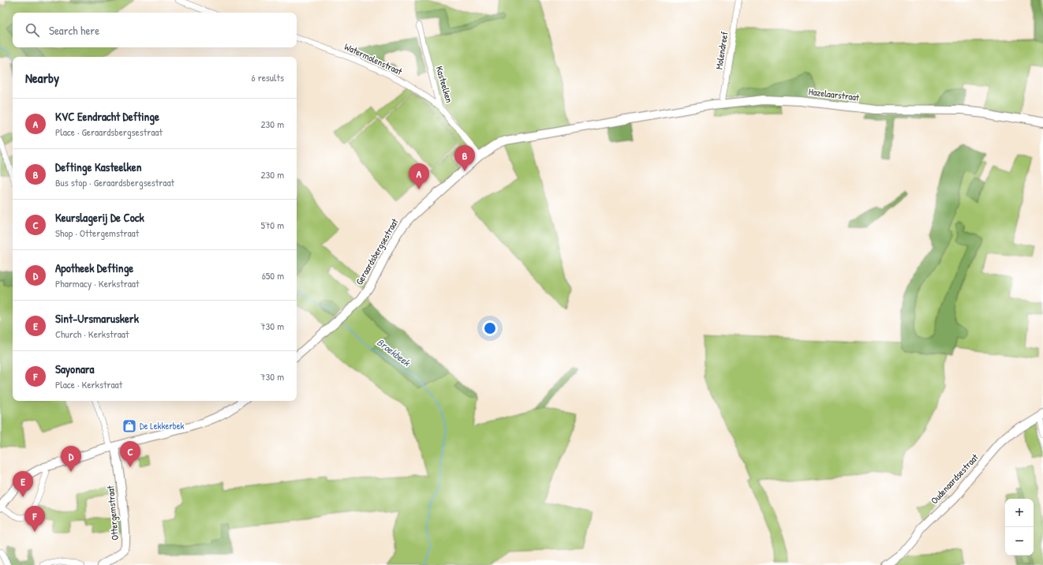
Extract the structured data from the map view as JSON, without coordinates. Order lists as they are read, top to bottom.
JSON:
{
  "streets": {
    "street": [
      "Molendreef",
      "Watermolenstraat",
      "Kasteelken",
      "Hazelaarstraat",
      "Geraardsbergsestraat",
      "Oudenaardsestraat",
      "Ottergemstraat"
    ]
  },
  "crossings": [
    ["Molendreef", "Hazelaarstraat"],
    ["Watermolenstraat", "Kasteelken"],
    ["Kasteelken", "Geraardsbergsestraat"],
    ["Hazelaarstraat", "Geraardsbergsestraat"]
  ],
  "water": ["Broekbeek"],
  "places": {
    "shop": ["De Lekkerbek"]
  },
  "page": {
    "search": "Search here",
    "heading": ["Nearby", "6 results"],
    "list": [
      {
        "mark": "A",
        "name": "KVC Eendracht Deftinge",
        "note": "Place · Geraardsbergsestraat",
        "value": "230 m"
      },
      {
        "mark": "B",
        "name": "Deftinge Kasteelken",
        "note": "Bus stop · Geraardsbergsestraat",
        "value": "230 m"
      },
      {
        "mark": "C",
        "name": "Keurslagerij De Cock",
        "note": "Shop · Ottergemstraat",
        "value": "570 m"
      },
      {
        "mark": "D",
        "name": "Apotheek Deftinge",
        "note": "Pharmacy · Kerkstraat",
        "value": "650 m"
      },
      {
        "mark": "E",
        "name": "Sint-Ursmaruskerk",
        "note": "Church · Kerkstraat",
        "value": "730 m"
      },
      {
        "mark": "F",
        "name": "Sayonara",
        "note": "Place · Kerkstraat",
        "value": "730 m"
      }
    ],
    "pins": [
      "B",
      "A",
      "C",
      "D",
      "E",
      "F"
    ],
    "map_buttons": ["+", "−"]
  }
}
